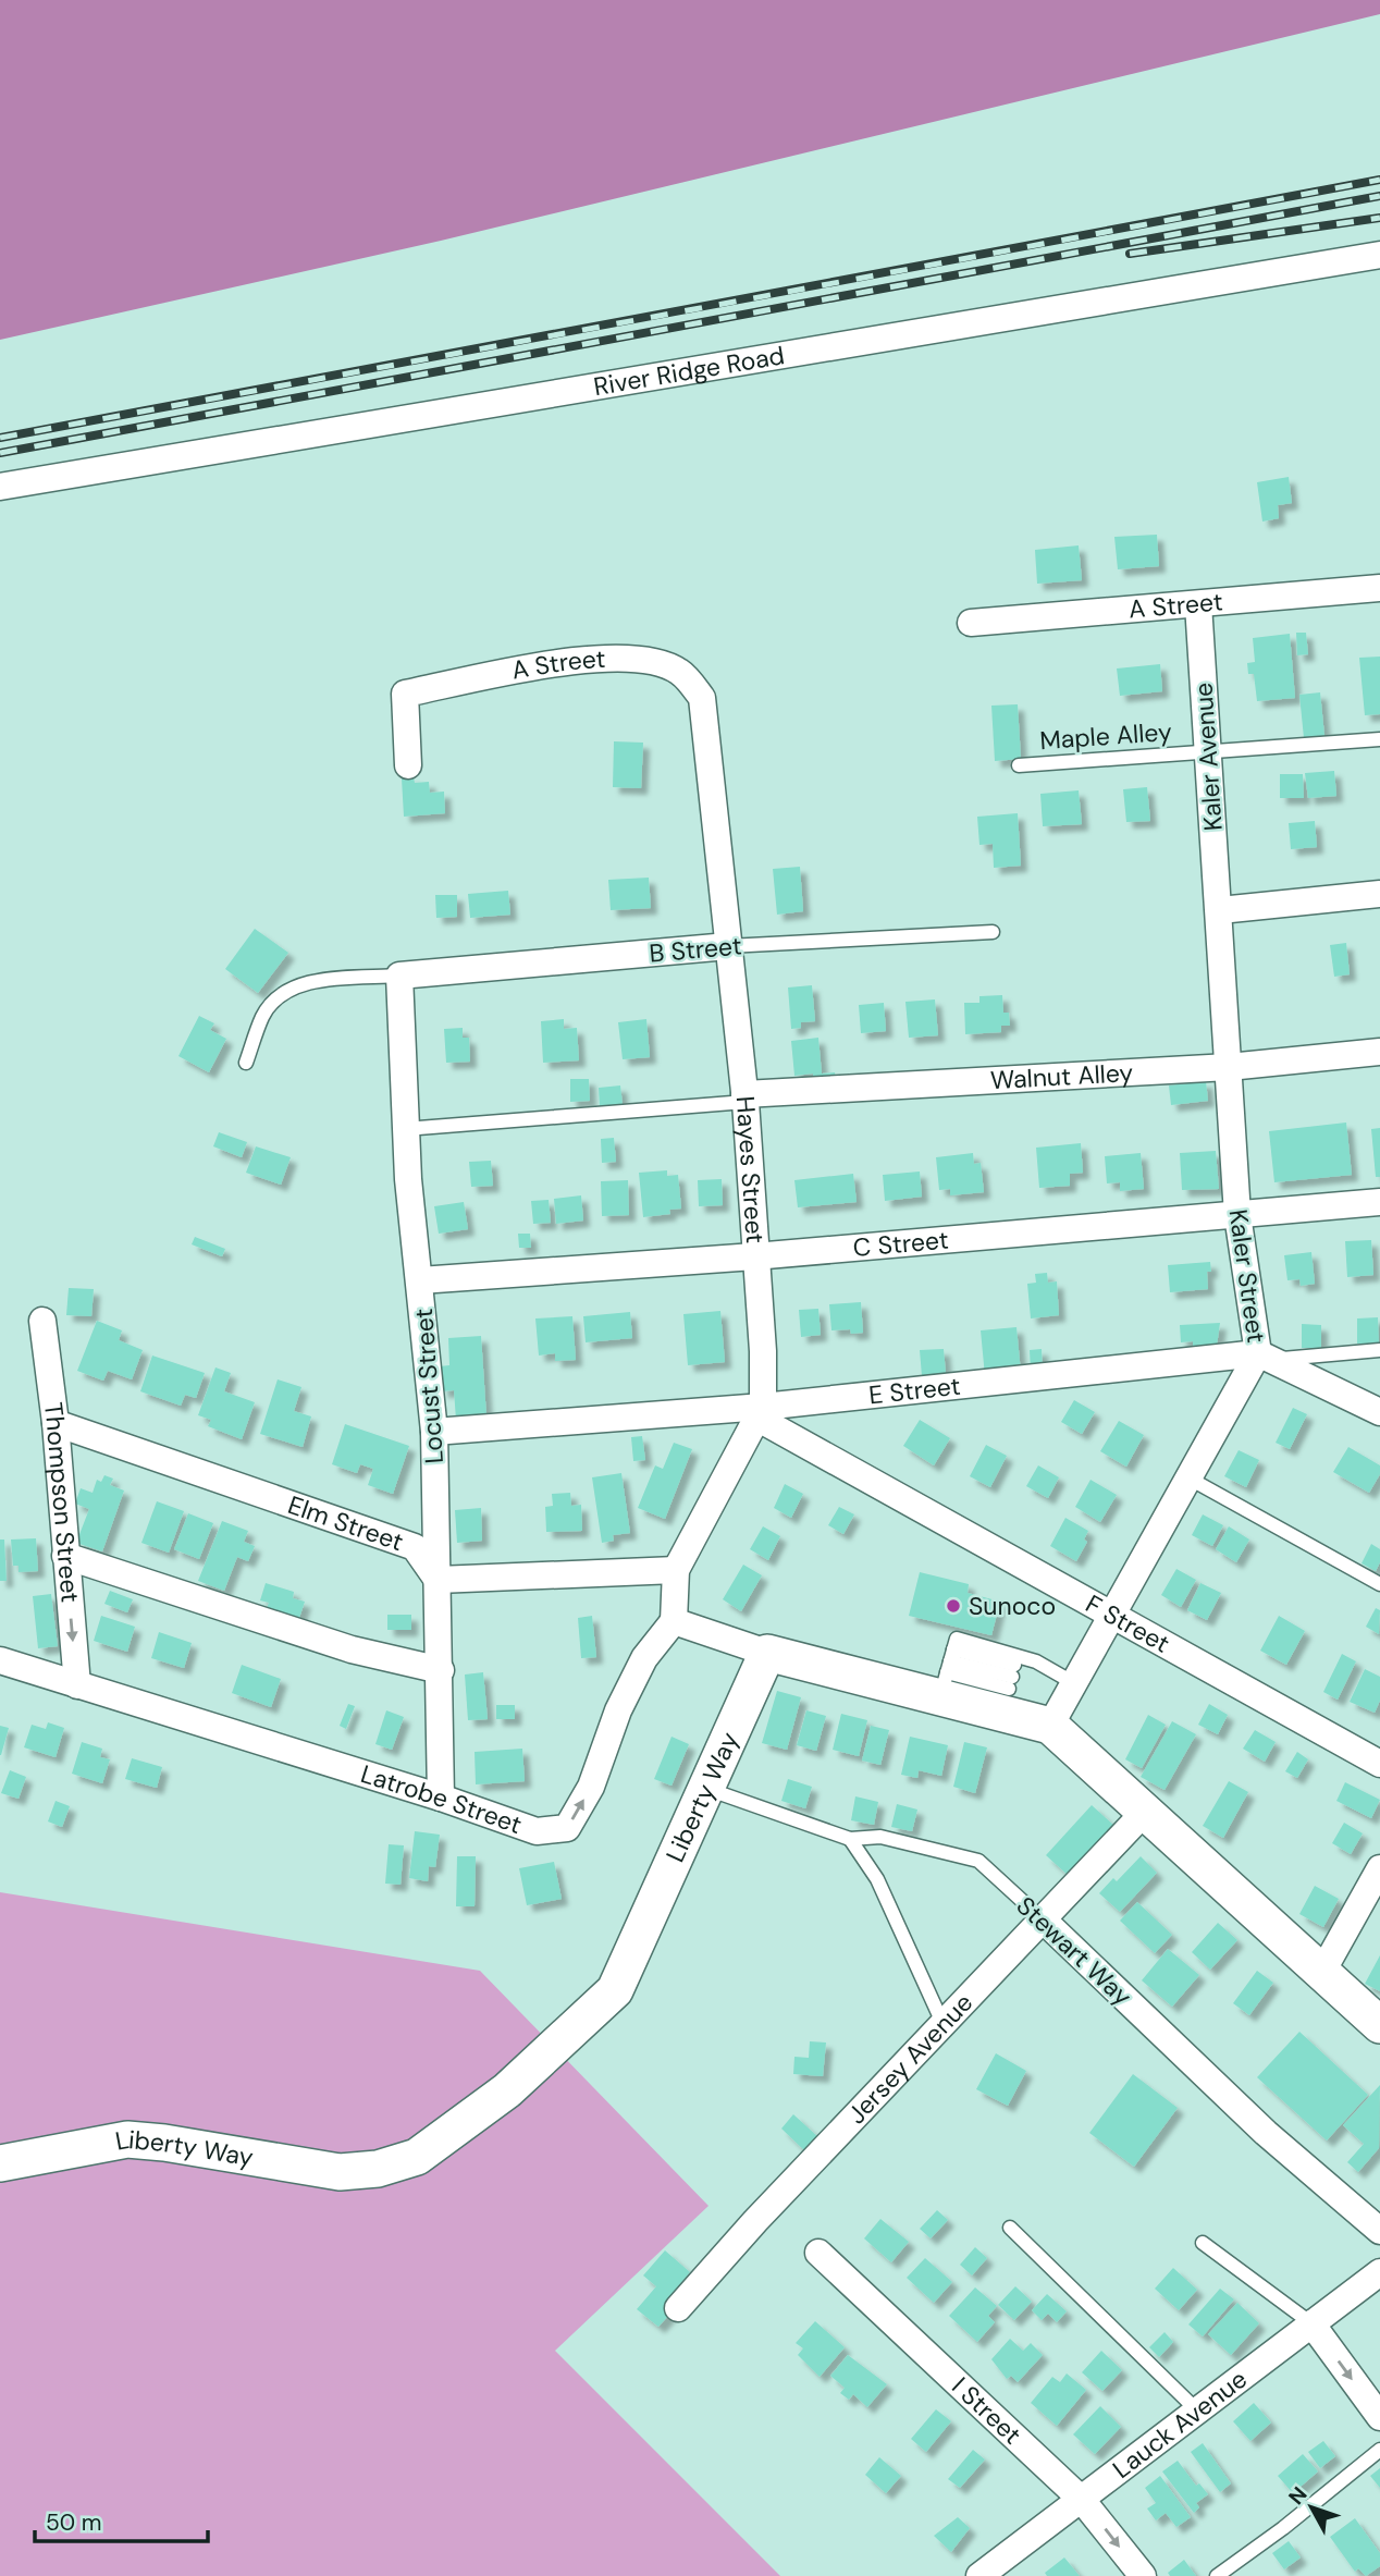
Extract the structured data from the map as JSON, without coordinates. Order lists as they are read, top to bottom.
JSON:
{
  "streets": {
    "street": [
      "River Ridge Road",
      "A Street",
      "Kaler Avenue",
      "B Street",
      "Walnut Alley",
      "Hayes Street",
      "C Street",
      "Kaler Street",
      "Locust Street",
      "E Street",
      "Thompson Street",
      "Elm Street",
      "F Street",
      "Liberty Way",
      "Latrobe Street",
      "Stewart Way",
      "Jersey Avenue",
      "I Street",
      "Lauck Avenue"
    ],
    "lane": ["Maple Alley"]
  },
  "crossings": [
    ["A Street", "Kaler Avenue"],
    ["A Street", "Hayes Street"],
    ["Maple Alley", "Kaler Avenue"],
    ["Kaler Avenue", "Kaler Street"],
    ["B Street", "Hayes Street"],
    ["B Street", "Locust Street"],
    ["Walnut Alley", "Hayes Street"],
    ["Walnut Alley", "Kaler Street"],
    ["Hayes Street", "C Street"],
    ["Hayes Street", "E Street"],
    ["Hayes Street", "F Street"],
    ["Hayes Street", "Latrobe Street"],
    ["C Street", "Kaler Street"],
    ["C Street", "Locust Street"],
    ["Kaler Street", "E Street"],
    ["Kaler Street", "F Street"],
    ["Locust Street", "E Street"],
    ["Locust Street", "Elm Street"],
    ["Locust Street", "Latrobe Street"],
    ["E Street", "F Street"],
    ["Thompson Street", "Elm Street"],
    ["Thompson Street", "Latrobe Street"],
    ["Liberty Way", "Stewart Way"],
    ["Stewart Way", "Jersey Avenue"],
    ["I Street", "Lauck Avenue"]
  ],
  "one_way": ["Thompson Street"],
  "places": ["Sunoco"],
  "scale_bar": "50 m",
  "north": "top left"
}
